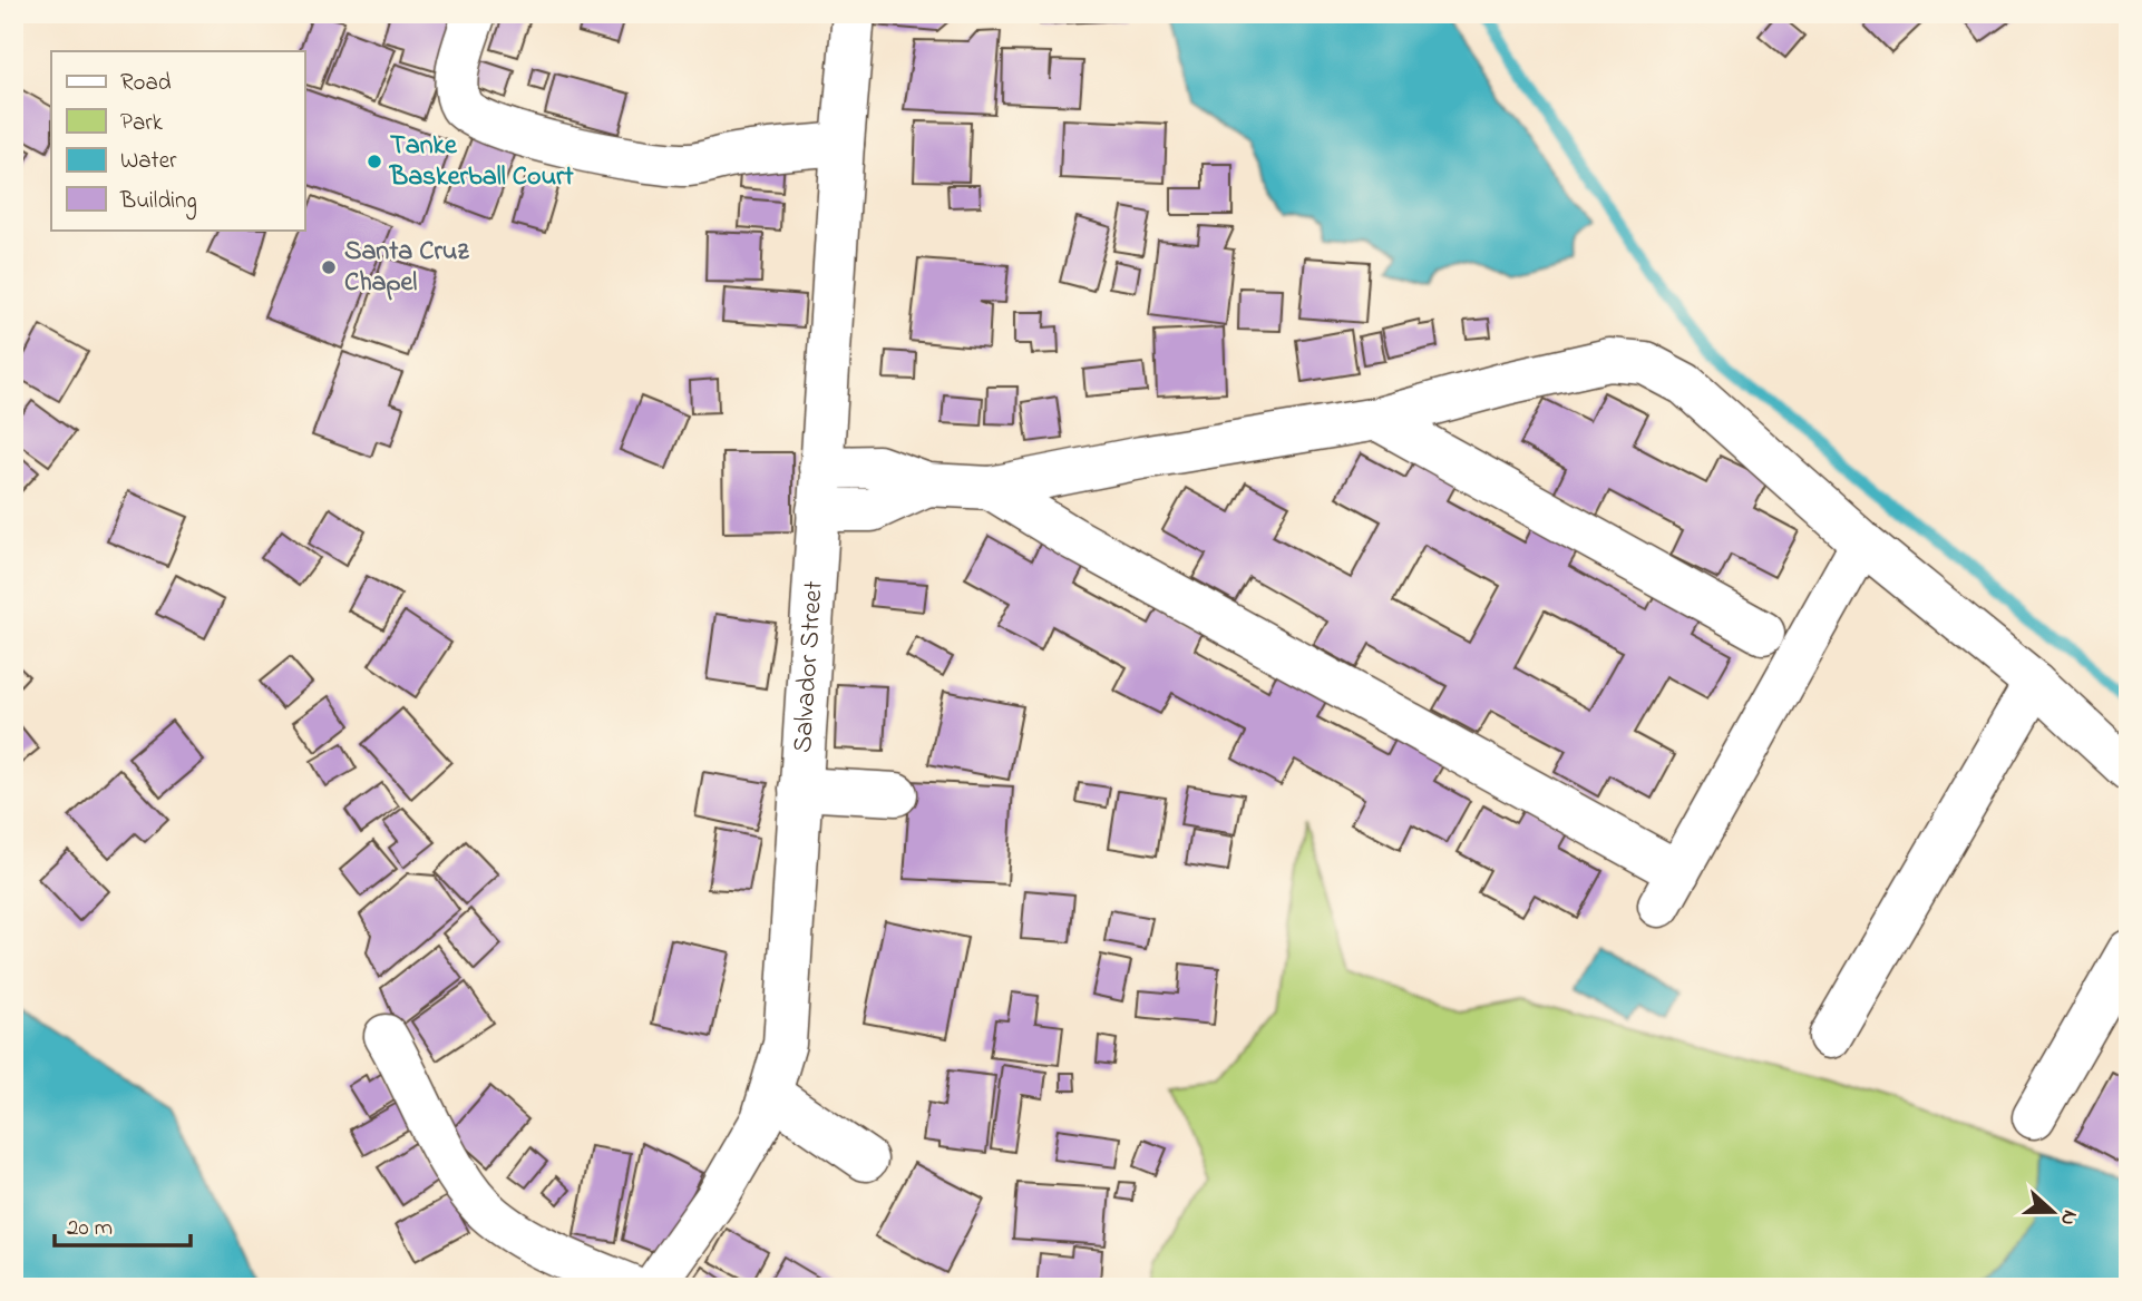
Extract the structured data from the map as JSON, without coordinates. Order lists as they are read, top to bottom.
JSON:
{
  "streets": {
    "street": ["Salvador Street"]
  },
  "places": ["Tanke Baskerball Court", "Santa Cruz Chapel"],
  "legend": [
    "Road",
    "Park",
    "Water",
    "Building"
  ],
  "scale_bar": "20 m",
  "north": "right"
}
